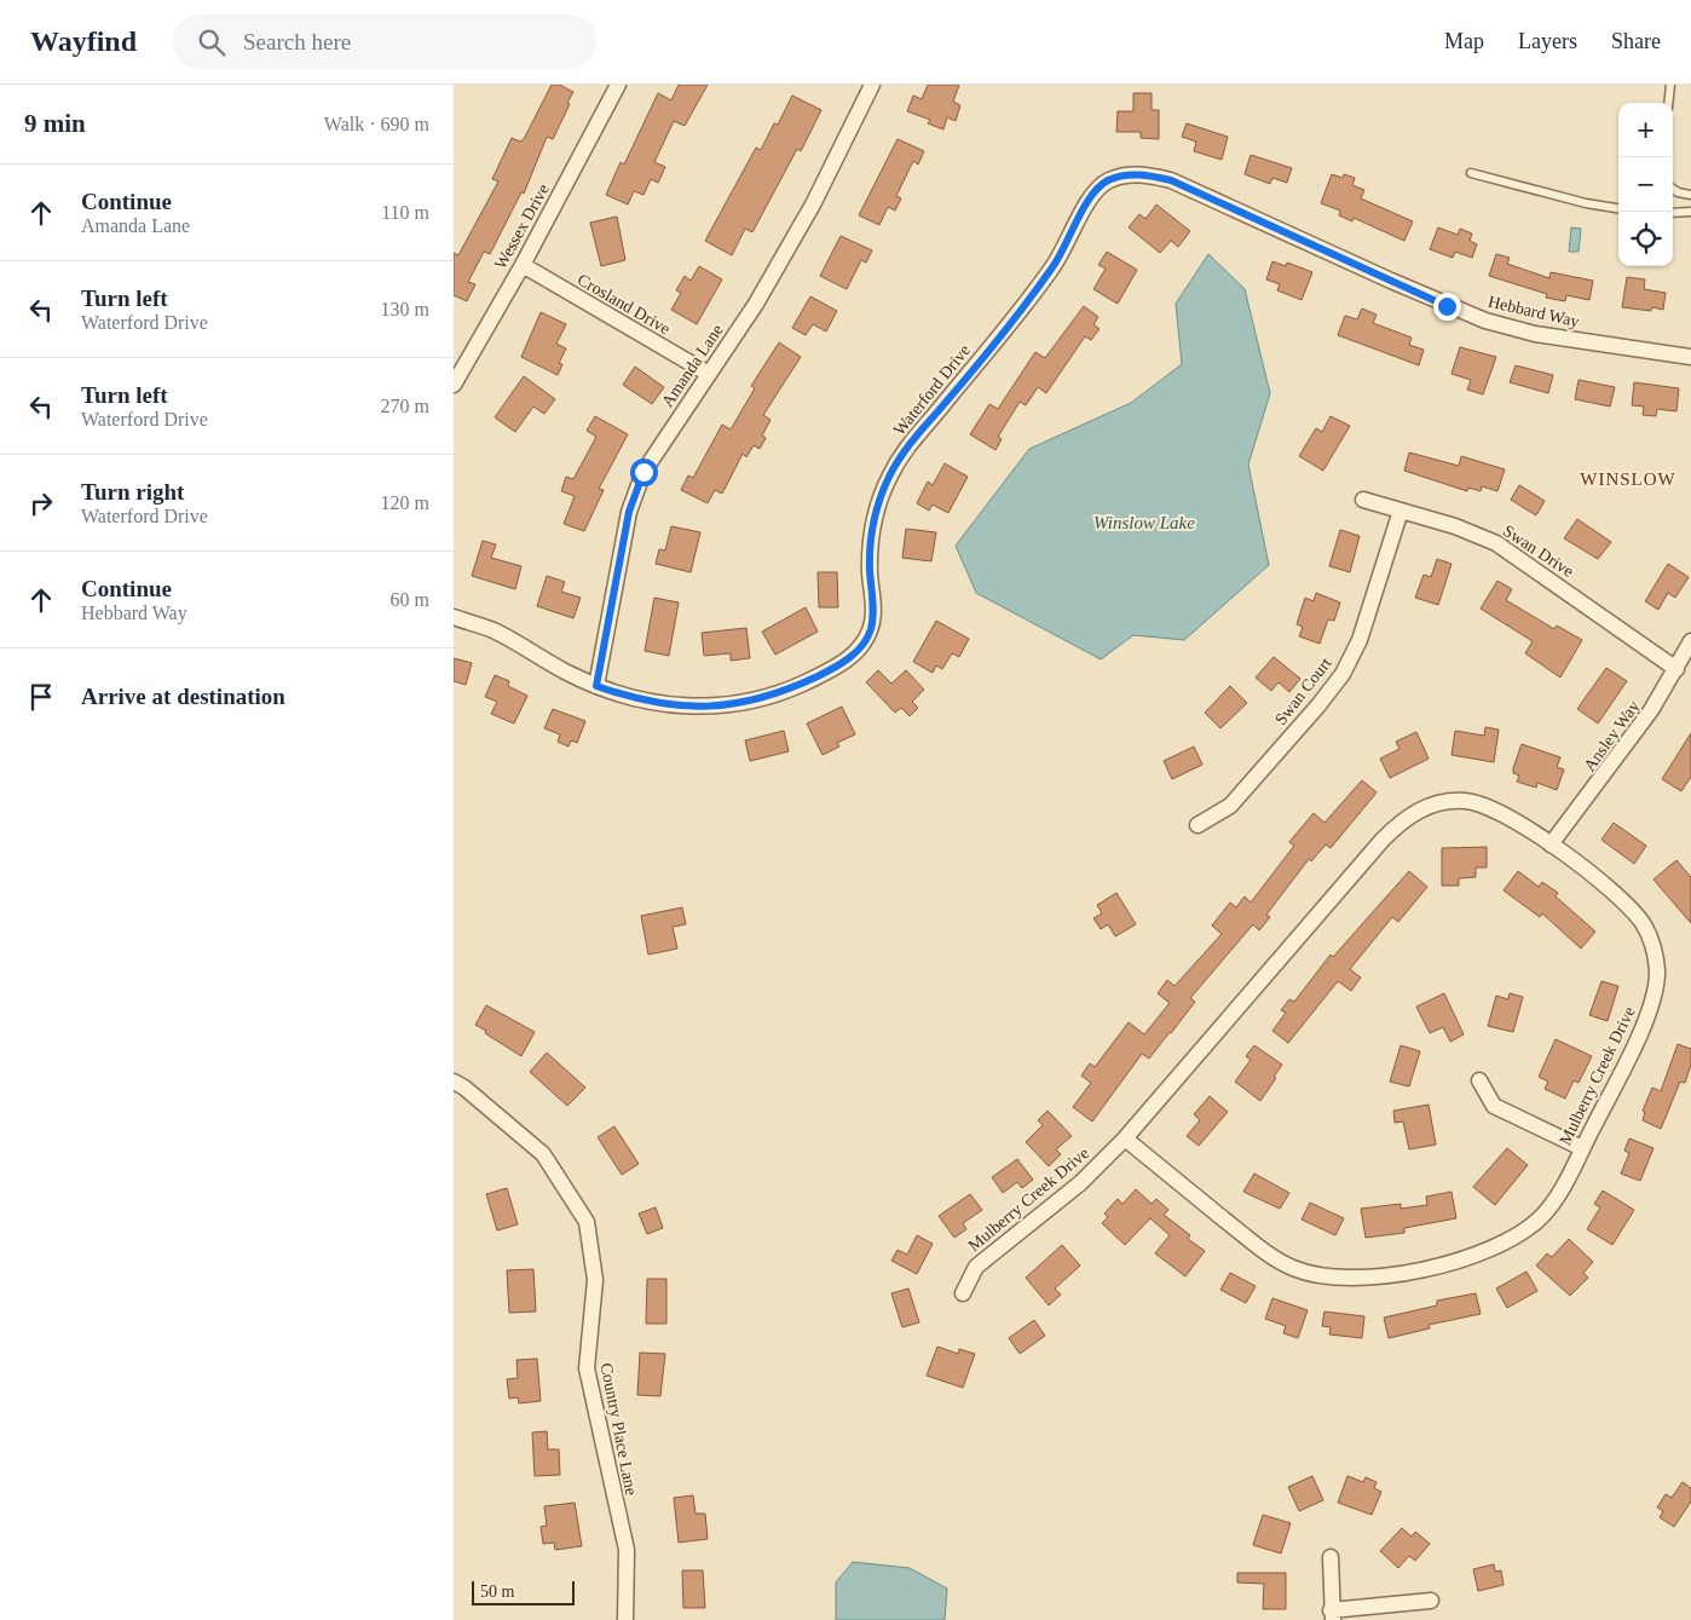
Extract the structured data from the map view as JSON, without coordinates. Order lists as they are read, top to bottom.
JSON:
{
  "streets": {
    "street": [
      "Wessex Drive",
      "Crosland Drive",
      "Hebbard Way",
      "Amanda Lane",
      "Waterford Drive",
      "Swan Drive",
      "Swan Court",
      "Ansley Way",
      "Mulberry Creek Drive",
      "Country Place Lane"
    ]
  },
  "crossings": [
    ["Wessex Drive", "Crosland Drive"],
    ["Crosland Drive", "Amanda Lane"],
    ["Hebbard Way", "Waterford Drive"],
    ["Amanda Lane", "Waterford Drive"],
    ["Swan Drive", "Swan Court"],
    ["Swan Drive", "Ansley Way"],
    ["Ansley Way", "Mulberry Creek Drive"]
  ],
  "districts": ["WINSLOW"],
  "water": ["Winslow Lake"],
  "scale_bar": "50 m",
  "page": {
    "header": "Wayfind",
    "search": "Search here",
    "nav": ["Map", "Layers", "Share"],
    "heading": ["9 min", "Walk · 690 m"],
    "map_buttons": ["+", "−"],
    "list": [
      ["Continue", "Amanda Lane", "110 m"],
      ["Turn left", "Waterford Drive", "130 m"],
      ["Turn left", "Waterford Drive", "270 m"],
      ["Turn right", "Waterford Drive", "120 m"],
      ["Continue", "Hebbard Way", "60 m"],
      "Arrive at destination"
    ],
    "scale": "50 m"
  }
}
